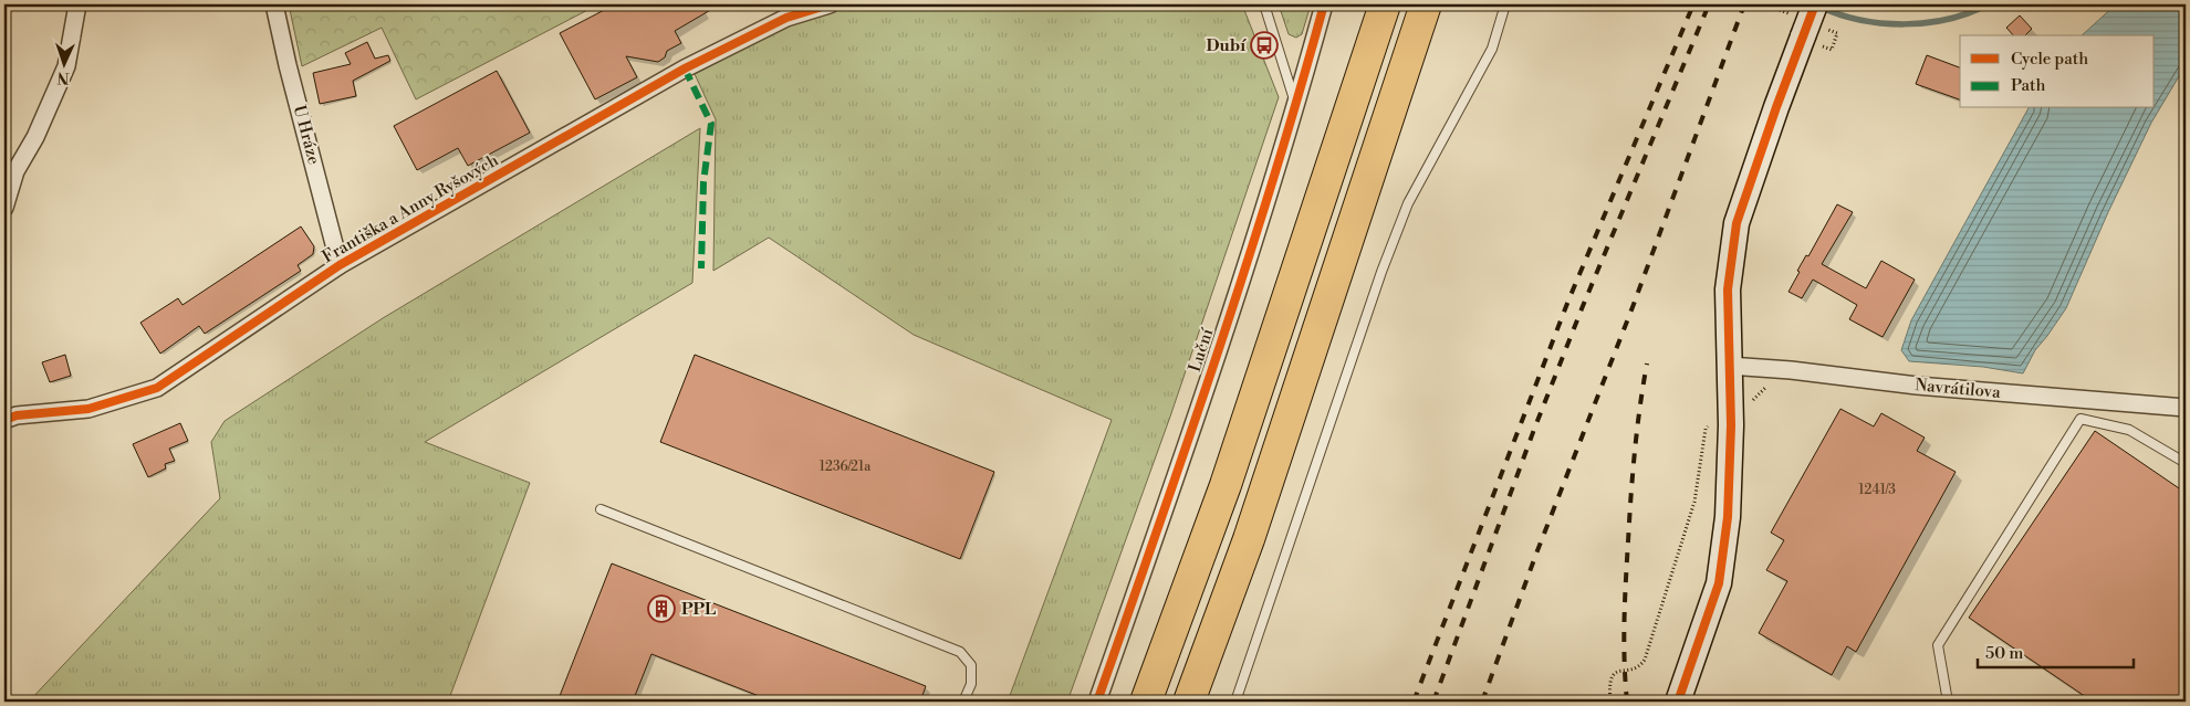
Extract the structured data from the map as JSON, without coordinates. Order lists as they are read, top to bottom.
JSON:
{
  "streets": {
    "street": [
      "U Hráze",
      "Františka a Anny Ryšových",
      "Luční",
      "Navrátilova"
    ]
  },
  "crossings": [
    ["U Hráze", "Františka a Anny Ryšových"]
  ],
  "places": {
    "bus stop": ["Dubí"],
    "building": ["PPL"]
  },
  "house_numbers": ["1236/21a", "1241/3"],
  "legend": ["Cycle path", "Path"],
  "scale_bar": "50 m",
  "north": "bottom"
}
